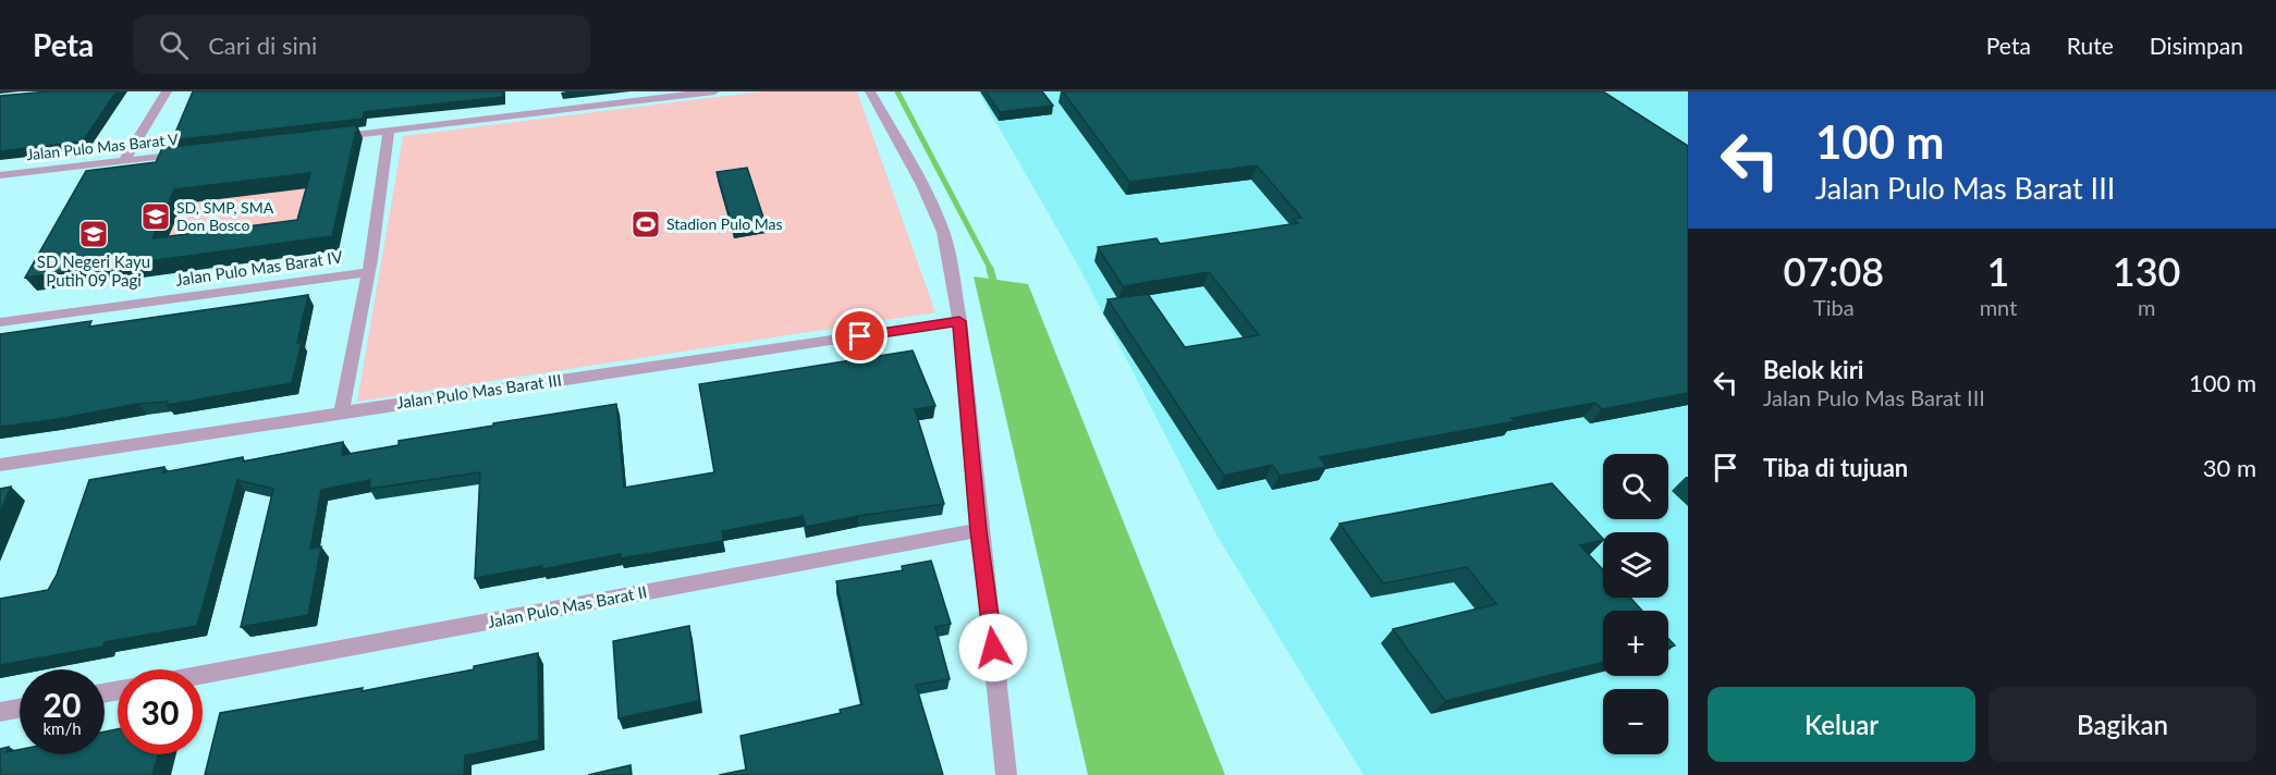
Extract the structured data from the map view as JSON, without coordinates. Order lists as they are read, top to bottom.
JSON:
{
  "streets": {
    "street": [
      "Jalan Pulo Mas Barat V",
      "Jalan Pulo Mas Barat IV",
      "Jalan Pulo Mas Barat III",
      "Jalan Pulo Mas Barat II"
    ]
  },
  "places": {
    "school or university": ["SD, SMP, SMA Don Bosco", "SD Negeri Kayu Putih 09 Pagi"],
    "sports": ["Stadion Pulo Mas"]
  },
  "page": {
    "header": "Peta",
    "search": "Cari di sini",
    "nav": ["Peta", "Rute", "Disimpan"],
    "turn": ["100 m", "Jalan Pulo Mas Barat III"],
    "eta": [
      "07:08",
      "Tiba",
      "1",
      "mnt",
      "130",
      "m"
    ],
    "list": [
      {
        "name": "Belok kiri",
        "note": "Jalan Pulo Mas Barat III",
        "value": "100 m"
      },
      {
        "name": "Tiba di tujuan",
        "value": "30 m"
      }
    ],
    "map_buttons": ["+", "−"],
    "speed": "20 km/h",
    "limit": "30",
    "buttons": ["Keluar", "Bagikan"]
  }
}
